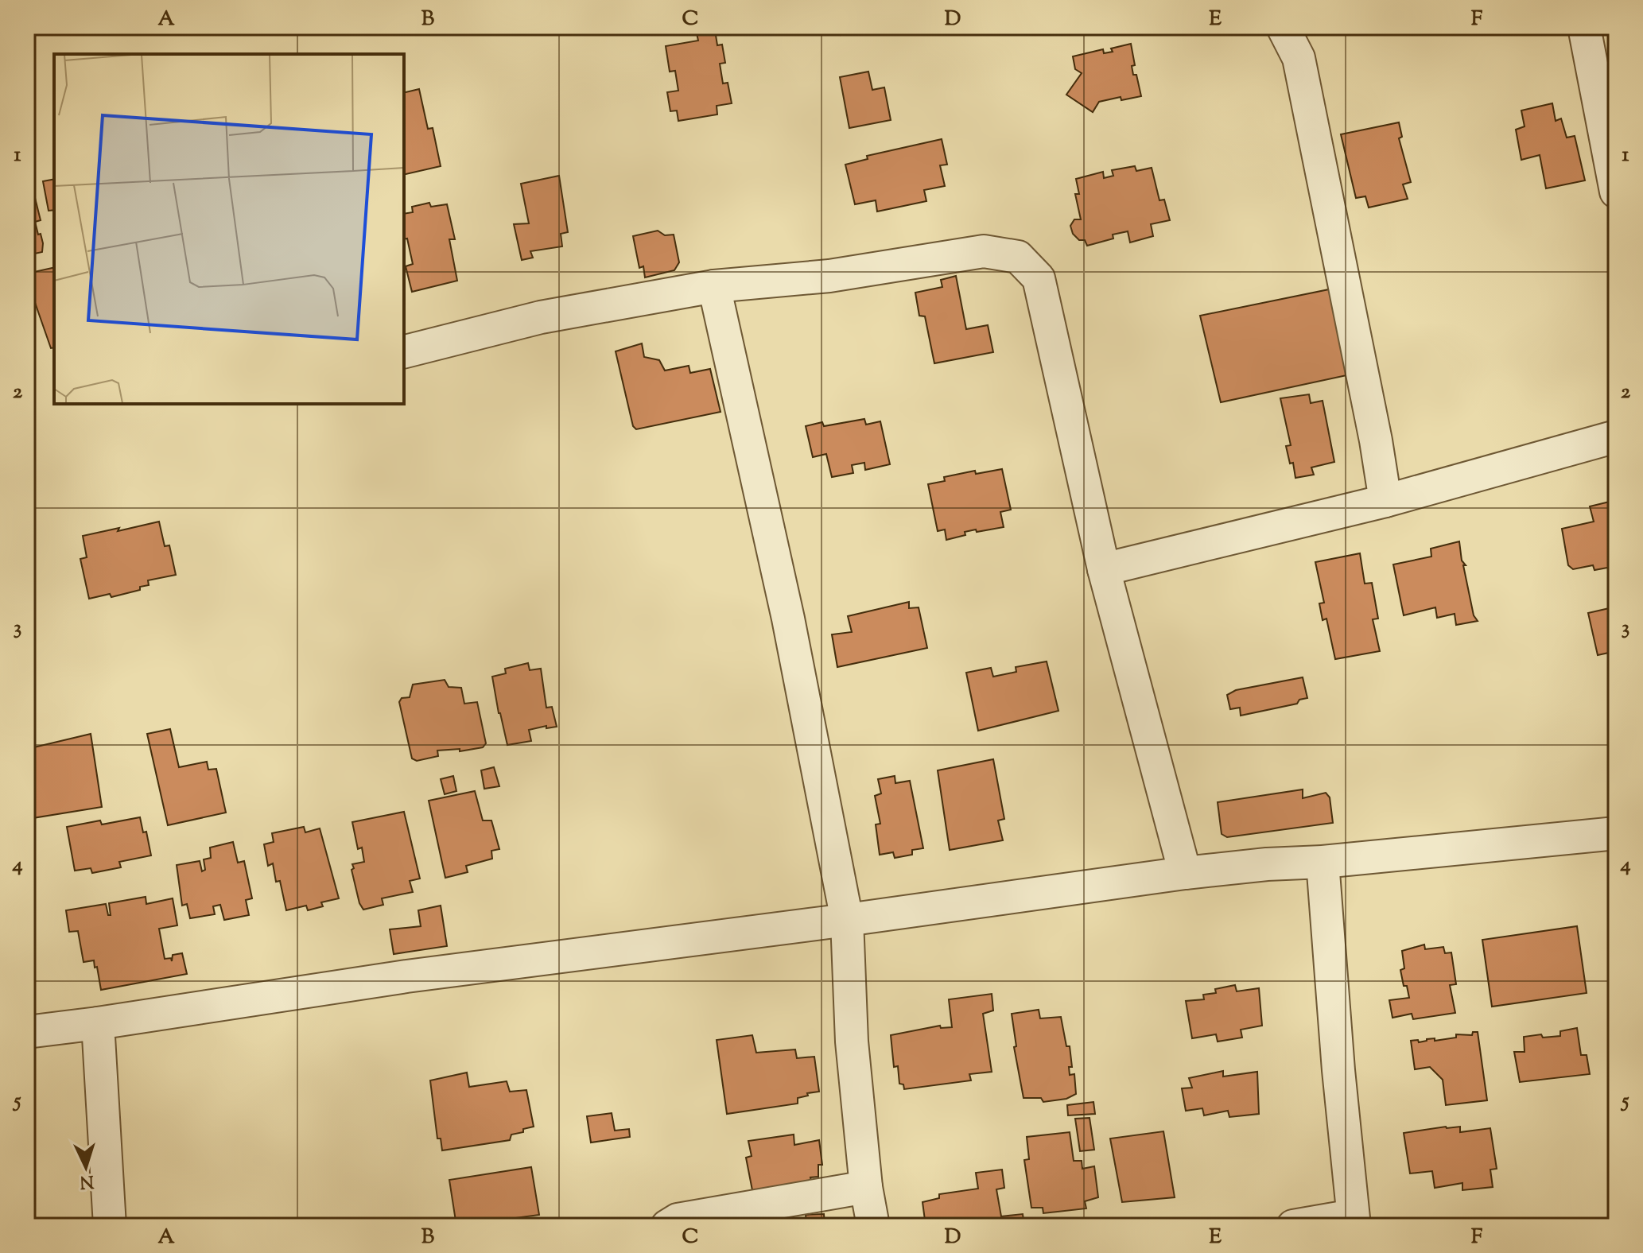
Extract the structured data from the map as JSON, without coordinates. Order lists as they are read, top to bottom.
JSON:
{
  "north": "bottom",
  "grid": {
    "columns": [
      "A",
      "B",
      "C",
      "D",
      "E",
      "F"
    ],
    "rows": [
      "1",
      "2",
      "3",
      "4",
      "5"
    ]
  }
}
